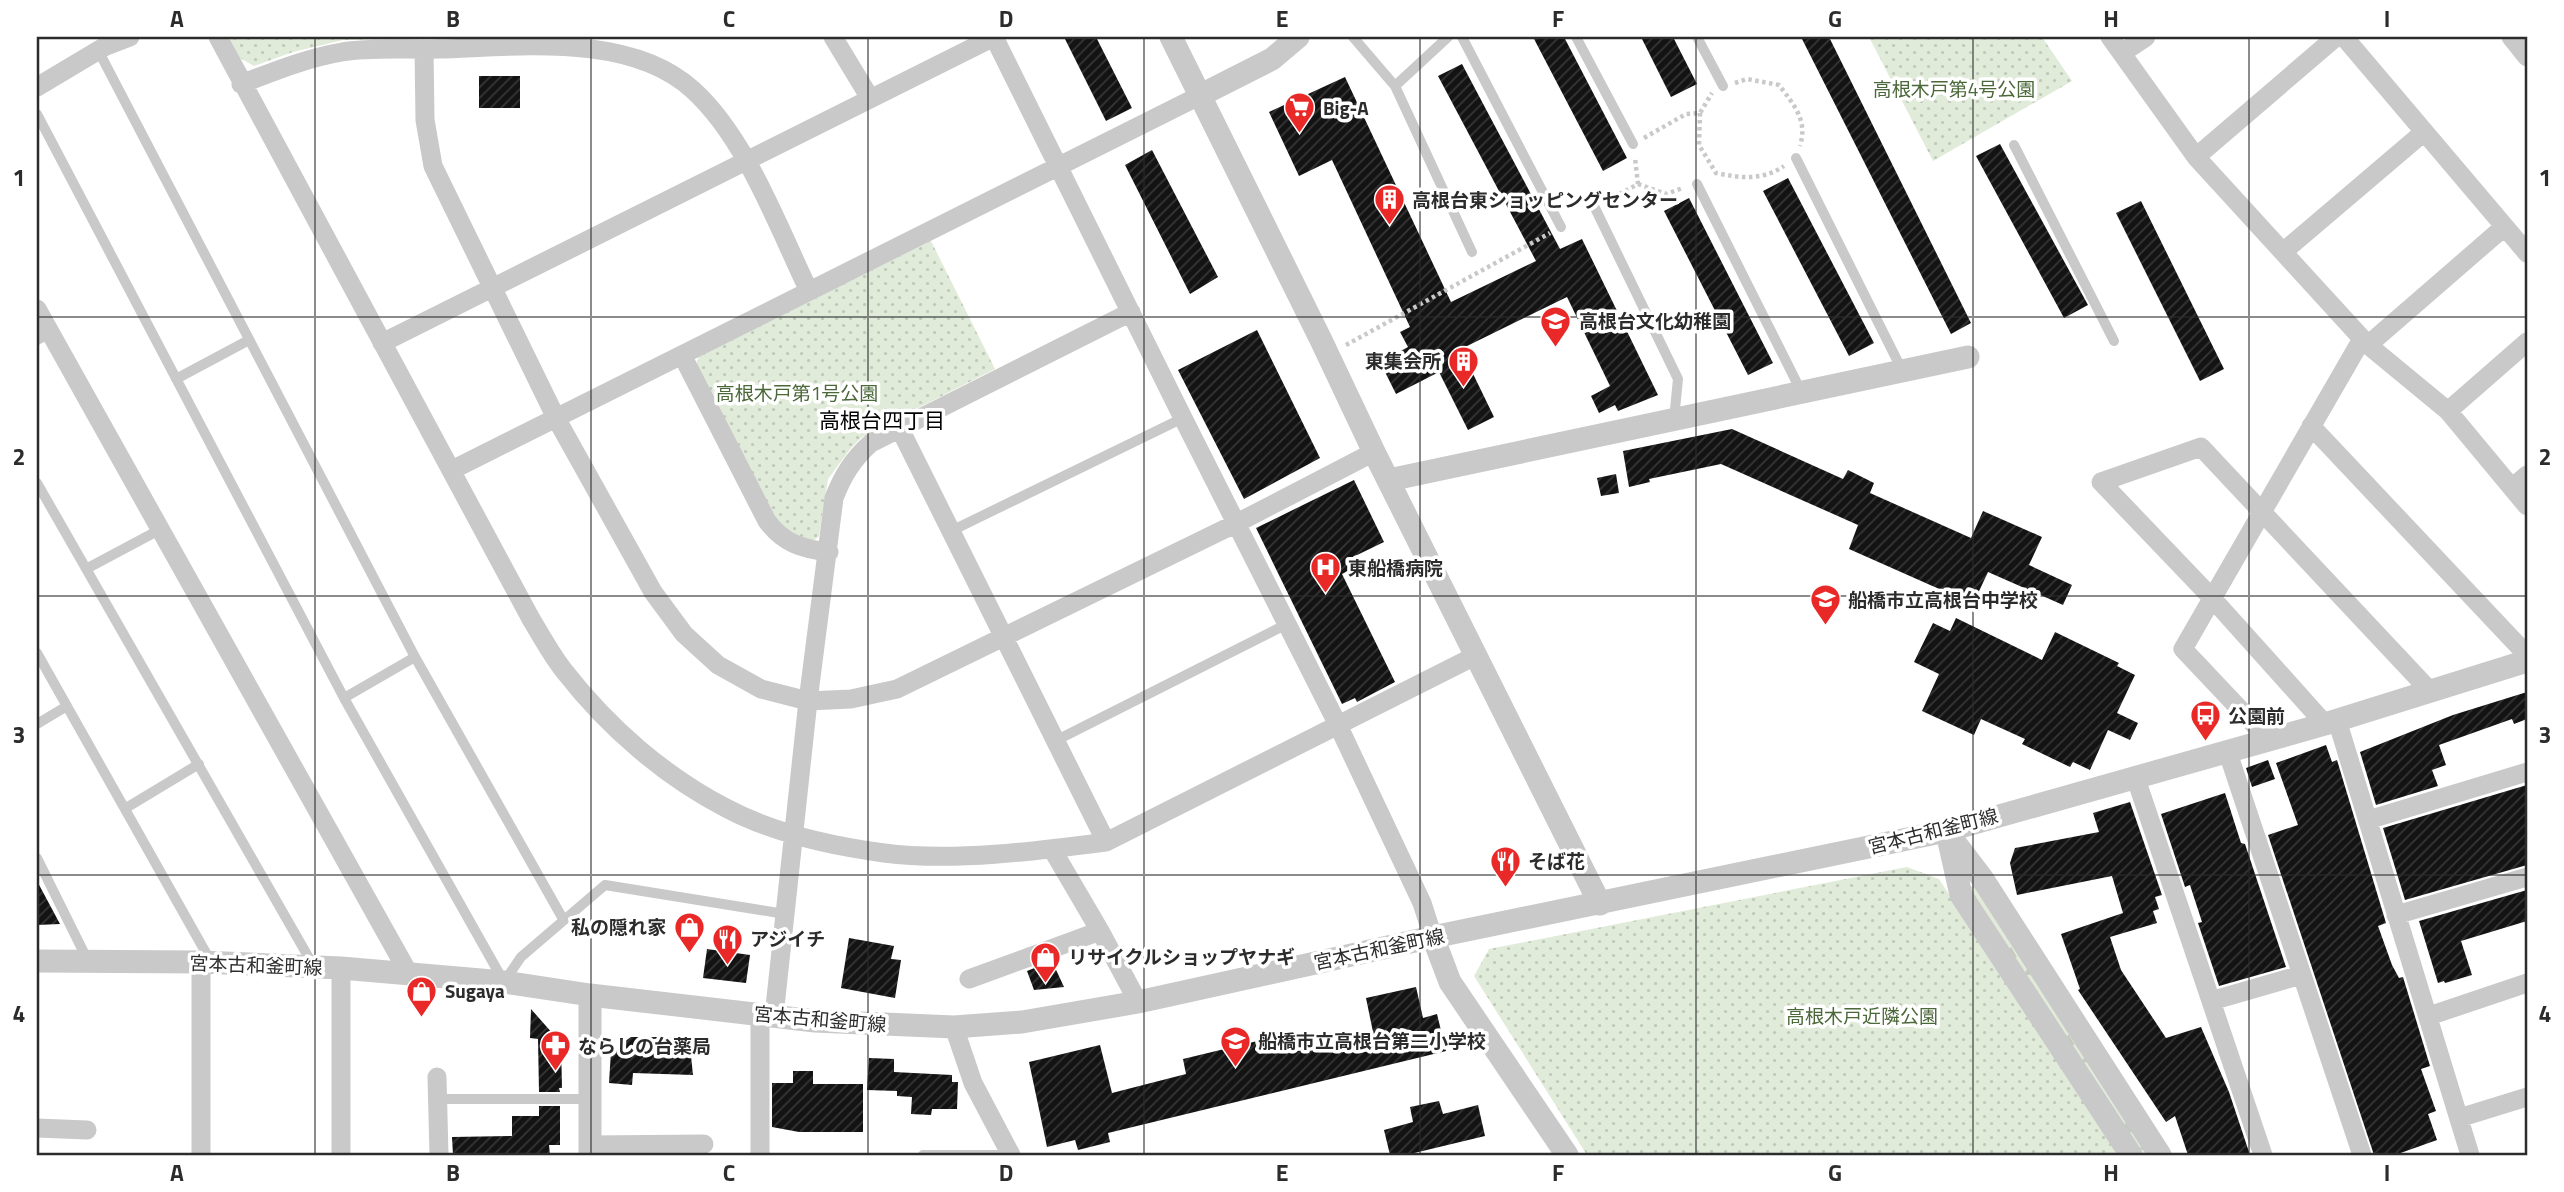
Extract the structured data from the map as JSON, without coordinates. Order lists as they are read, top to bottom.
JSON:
{
  "streets": {
    "street": ["宮本古和釜町線"]
  },
  "districts": ["高根台四丁目"],
  "parks": ["高根木戸第4号公園", "高根木戸第1号公園", "高根木戸近隣公園"],
  "places": {
    "supermarket": ["Big-A"],
    "building": ["高根台東ショッピングセンター", "東集会所"],
    "school or university": ["高根台文化幼稚園", "船橋市立高根台中学校", "船橋市立高根台第二小学校"],
    "hospital": ["東船橋病院"],
    "bus stop": ["公園前"],
    "restaurant": ["そば花", "アジイチ"],
    "shop": ["私の隠れ家", "リサイクルショップヤナギ", "Sugaya"],
    "pharmacy": ["ならしの台薬局"]
  },
  "grid": {
    "columns": [
      "A",
      "B",
      "C",
      "D",
      "E",
      "F",
      "G",
      "H",
      "I"
    ],
    "rows": [
      "1",
      "2",
      "3",
      "4"
    ]
  }
}
